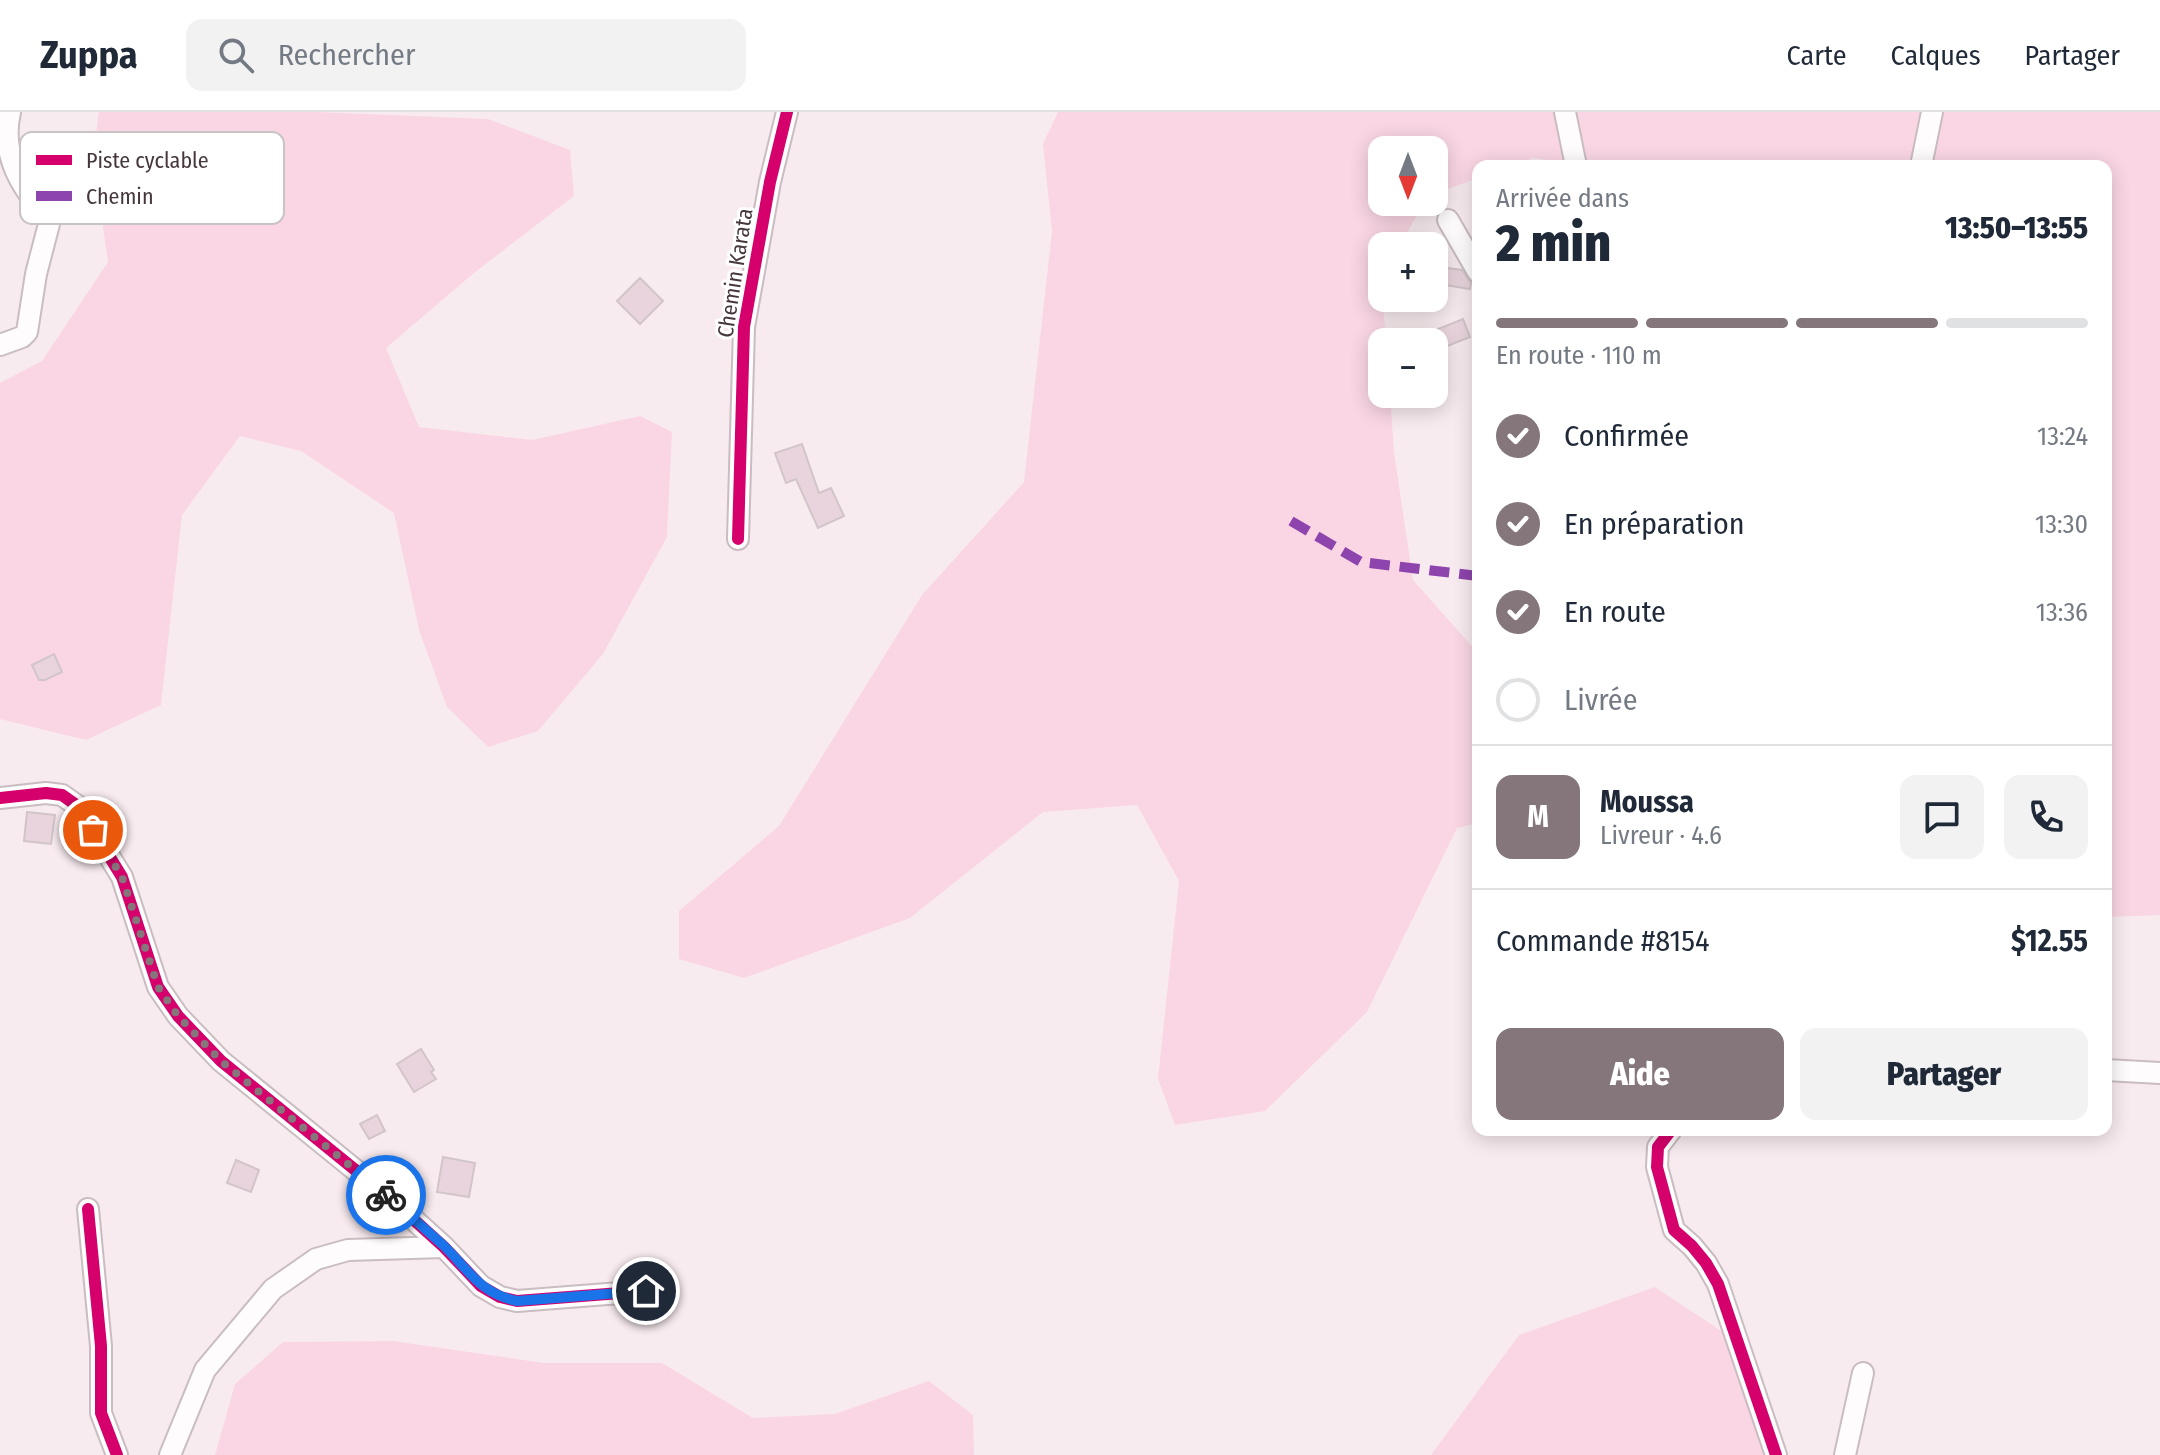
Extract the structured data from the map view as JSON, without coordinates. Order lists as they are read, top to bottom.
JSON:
{
  "streets": {
    "street": ["Chemin Karata"]
  },
  "legend": ["Piste cyclable", "Chemin"],
  "north": "bottom",
  "page": {
    "header": "Zuppa",
    "search": "Rechercher",
    "nav": ["Carte", "Calques", "Partager"],
    "map_buttons": ["+", "−"],
    "heading": ["2 min", "Arrivée dans", "13:50–13:55"],
    "panel": [
      "Moussa",
      "Livreur · 4.6",
      "Commande #8154",
      "$12.55"
    ],
    "bar": "En route · 110 m",
    "list": [
      ["Confirmée", "13:24"],
      ["En préparation", "13:30"],
      ["En route", "13:36"],
      "Livrée"
    ],
    "round": "M",
    "buttons": ["Aide", "Partager"]
  }
}
